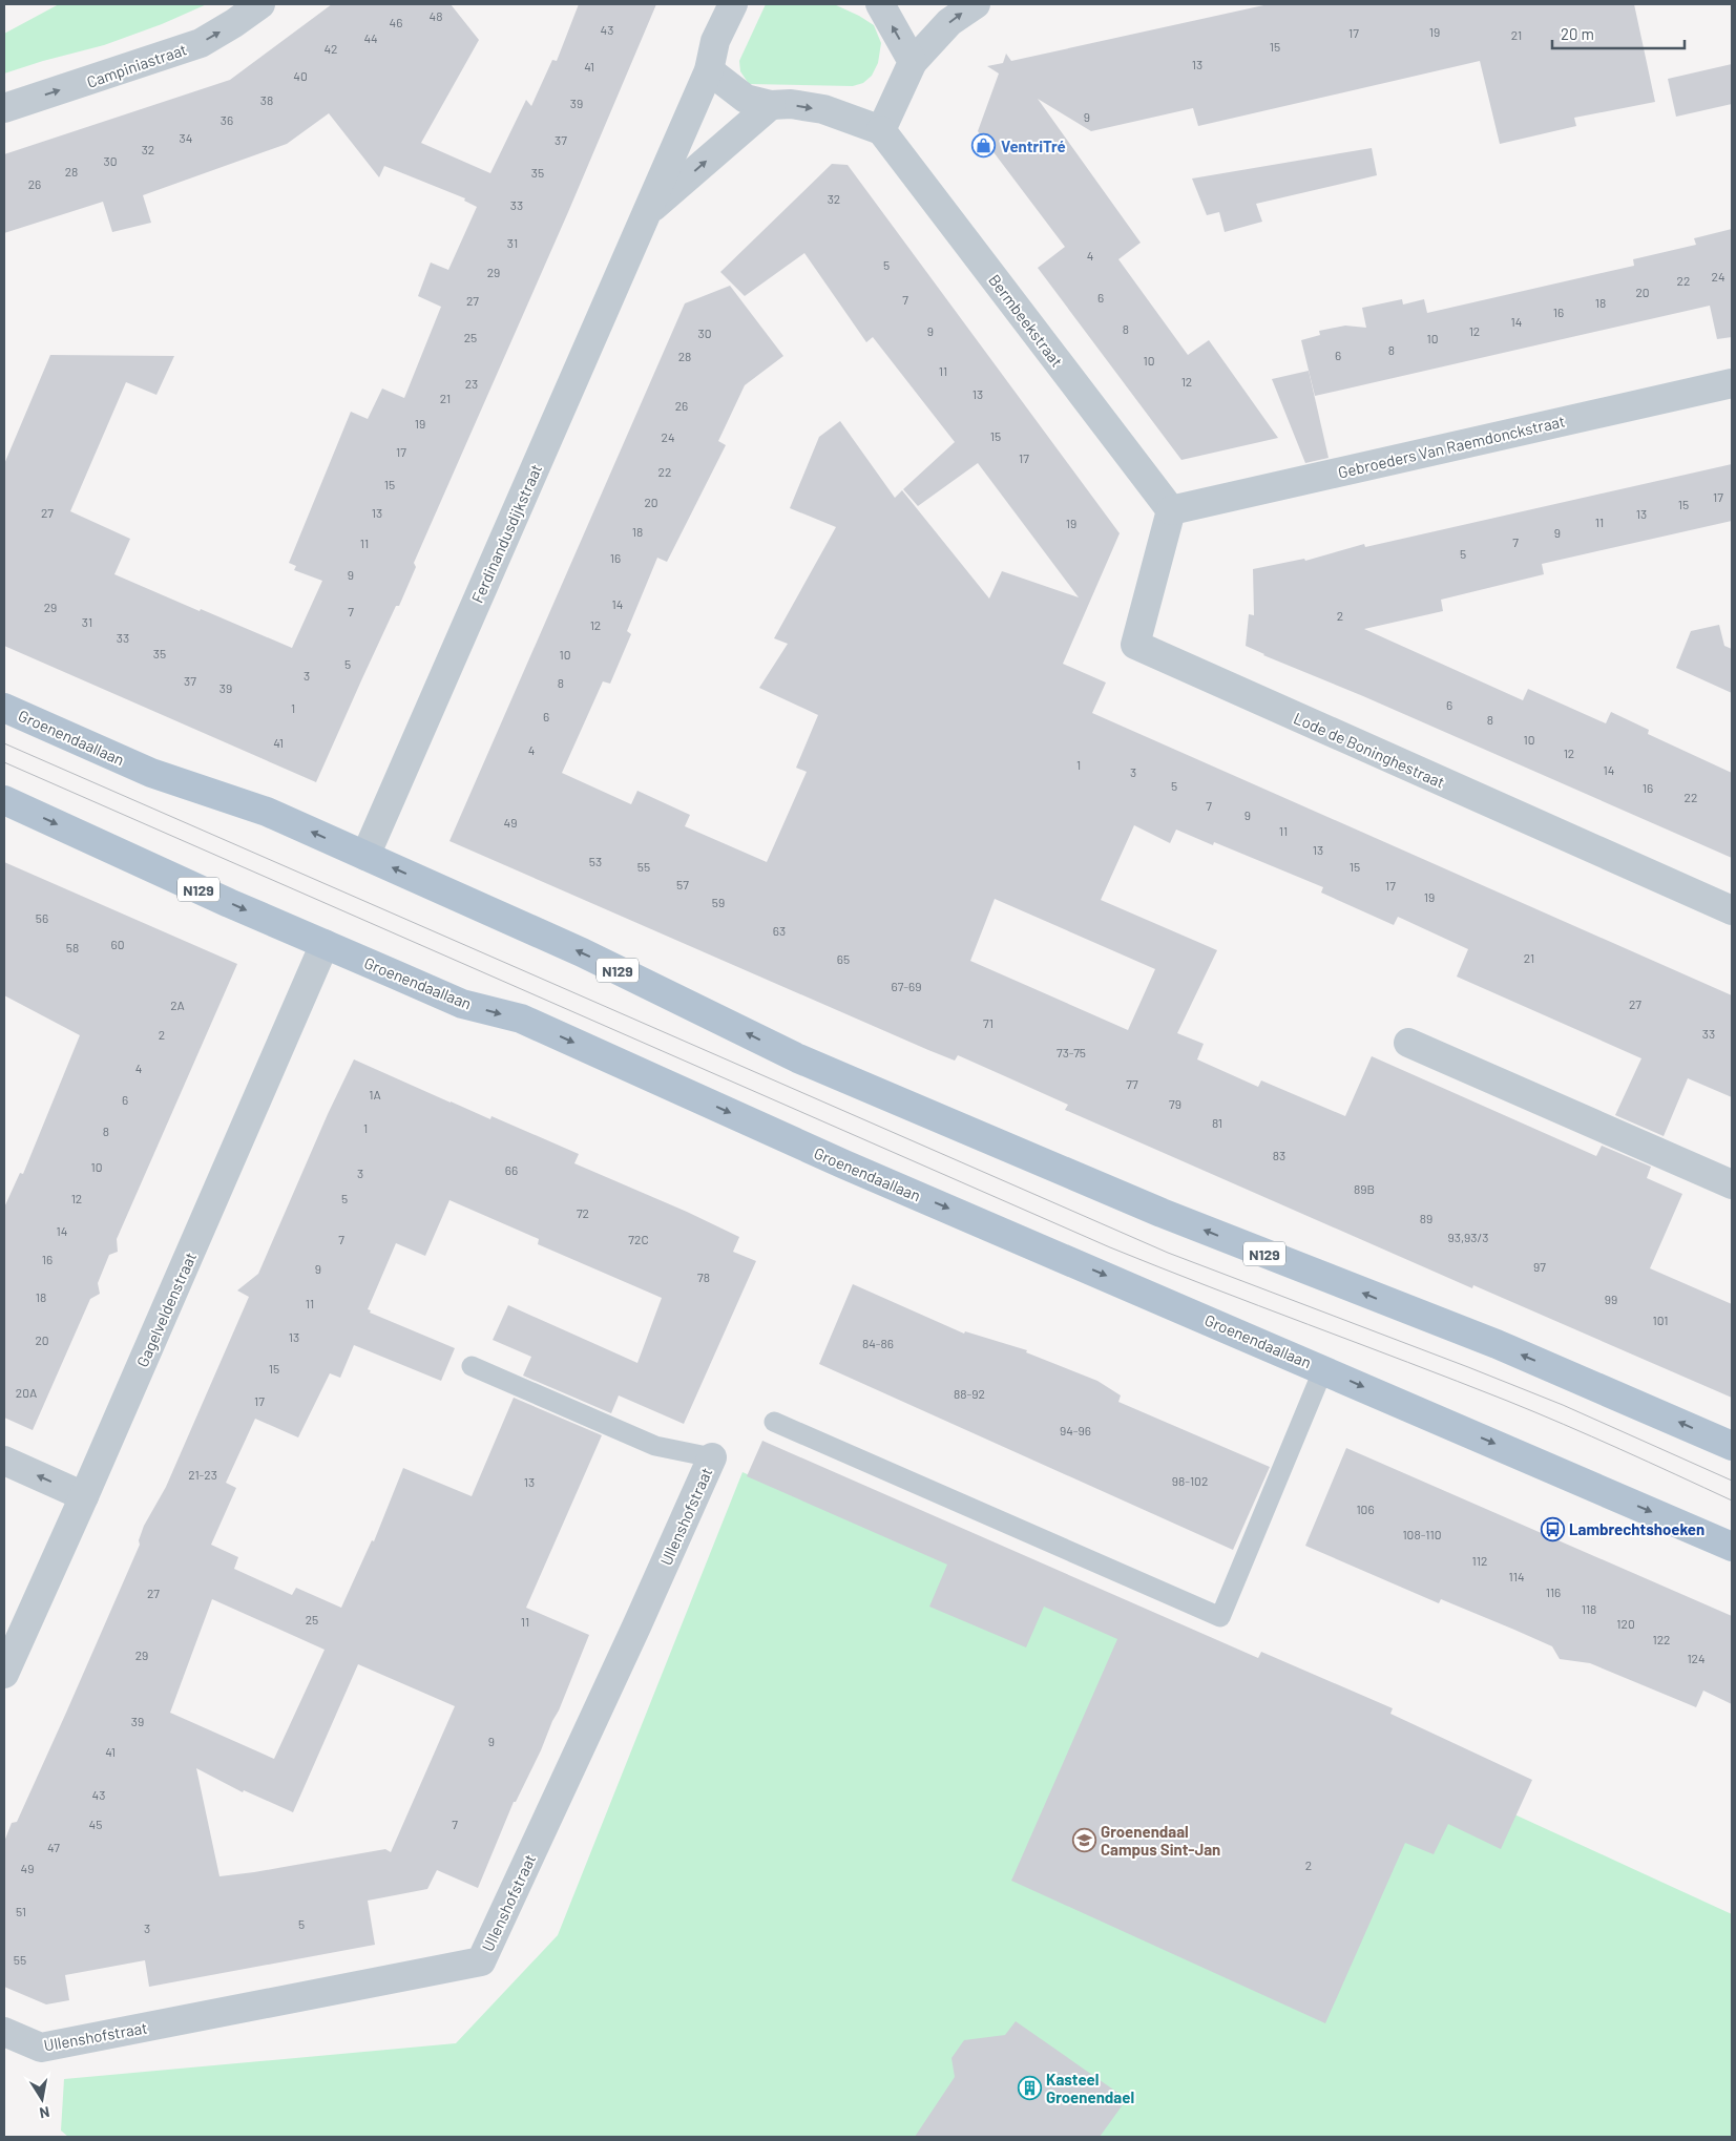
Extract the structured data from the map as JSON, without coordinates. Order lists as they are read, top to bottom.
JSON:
{
  "streets": {
    "main road": ["Groenendaallaan", "N129"],
    "street": [
      "Campiniastraat",
      "Bermbeekstraat",
      "Gebroeders Van Raemdonckstraat",
      "Ferdinandusdijkstraat",
      "Lode de Boninghestraat",
      "Gagelveldenstraat",
      "Ullenshofstraat"
    ]
  },
  "crossings": [
    ["Bermbeekstraat", "Gebroeders Van Raemdonckstraat"],
    ["Bermbeekstraat", "Lode de Boninghestraat"],
    ["Gebroeders Van Raemdonckstraat", "Lode de Boninghestraat"],
    ["Ferdinandusdijkstraat", "Groenendaallaan"],
    ["Groenendaallaan", "Gagelveldenstraat"]
  ],
  "one_way": ["Campiniastraat"],
  "places": {
    "shop": ["VentriTré"],
    "bus stop": ["Lambrechtshoeken"],
    "school or university": ["Groenendaal Campus Sint-Jan"],
    "building": ["Kasteel Groenendael"]
  },
  "house_numbers": [
    "48",
    "46",
    "43",
    "19",
    "17",
    "21",
    "44",
    "15",
    "42",
    "13",
    "41",
    "40",
    "38",
    "39",
    "9",
    "36",
    "34",
    "37",
    "32",
    "30",
    "28",
    "35",
    "26",
    "32",
    "33",
    "31",
    "4",
    "5",
    "29",
    "24",
    "22",
    "20",
    "6",
    "7",
    "27",
    "18",
    "16",
    "14",
    "8",
    "9",
    "12",
    "30",
    "25",
    "10",
    "8",
    "6",
    "28",
    "10",
    "11",
    "12",
    "23",
    "13",
    "21",
    "26",
    "19",
    "15",
    "24",
    "17",
    "17",
    "22",
    "15",
    "17",
    "20",
    "15",
    "27",
    "13",
    "13",
    "11",
    "19",
    "18",
    "9",
    "7",
    "11",
    "5",
    "16",
    "9",
    "14",
    "29",
    "7",
    "2",
    "31",
    "12",
    "33",
    "35",
    "10",
    "5",
    "3",
    "37",
    "8",
    "39",
    "6",
    "1",
    "6",
    "8",
    "10",
    "41",
    "4",
    "12",
    "1",
    "14",
    "3",
    "5",
    "16",
    "22",
    "7",
    "9",
    "49",
    "11",
    "13",
    "53",
    "55",
    "15",
    "57",
    "17",
    "19",
    "59",
    "56",
    "63",
    "60",
    "58",
    "21",
    "65",
    "67-69",
    "27",
    "2A",
    "71",
    "33",
    "2",
    "73-75",
    "4",
    "77",
    "1A",
    "6",
    "79",
    "81",
    "1",
    "8",
    "83",
    "10",
    "66",
    "3",
    "89B",
    "12",
    "5",
    "72",
    "89",
    "14",
    "93,93/3",
    "7",
    "72C",
    "16",
    "97",
    "9",
    "78",
    "18",
    "99",
    "11",
    "101",
    "13",
    "20",
    "84-86",
    "15",
    "20A",
    "88-92",
    "17",
    "94-96",
    "21-23",
    "98-102",
    "13",
    "106",
    "108-110",
    "112",
    "114",
    "116",
    "27",
    "118",
    "25",
    "11",
    "120",
    "122",
    "29",
    "124",
    "39",
    "9",
    "41",
    "43",
    "45",
    "7",
    "47",
    "2",
    "49",
    "51",
    "5",
    "3",
    "55"
  ],
  "scale_bar": "20 m",
  "north": "bottom"
}
